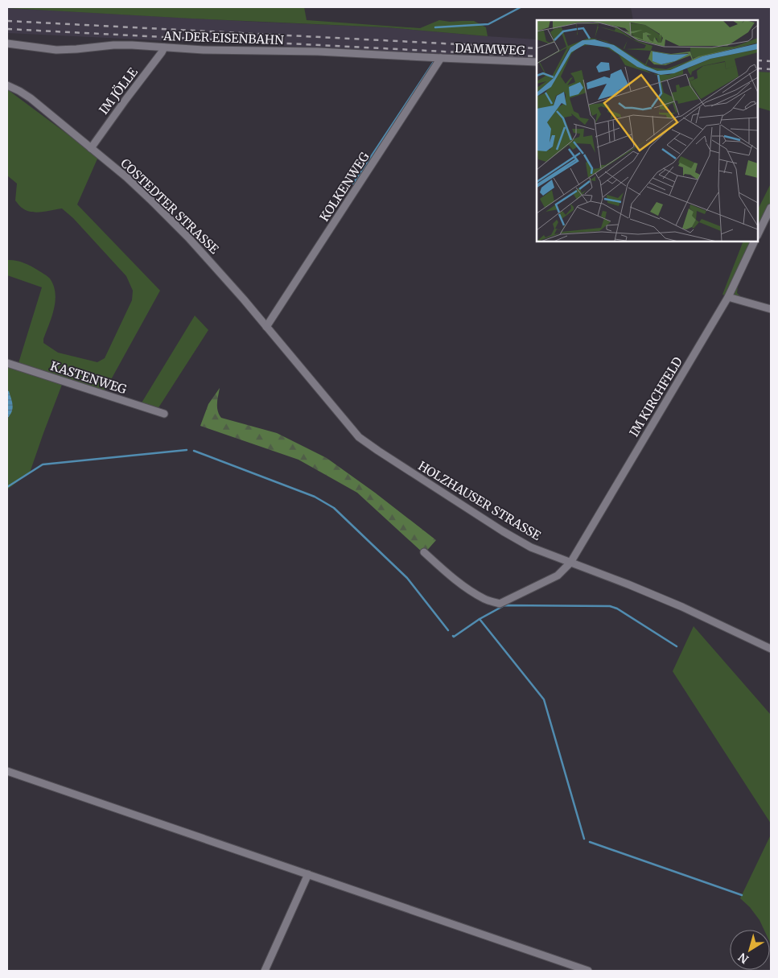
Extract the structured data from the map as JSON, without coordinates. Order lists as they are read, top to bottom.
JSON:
{
  "streets": {
    "street": [
      "AN DER EISENBAHN",
      "DAMMWEG",
      "IM JÖLLE",
      "KOLKENWEG",
      "COSTEDTER STRASSE",
      "KASTENWEG",
      "IM KIRCHFELD",
      "HOLZHAUSER STRASSE"
    ]
  },
  "crossings": [
    ["AN DER EISENBAHN", "DAMMWEG"],
    ["AN DER EISENBAHN", "IM JÖLLE"],
    ["AN DER EISENBAHN", "KOLKENWEG"],
    ["DAMMWEG", "KOLKENWEG"],
    ["IM JÖLLE", "COSTEDTER STRASSE"],
    ["KOLKENWEG", "COSTEDTER STRASSE"],
    ["KOLKENWEG", "HOLZHAUSER STRASSE"],
    ["COSTEDTER STRASSE", "HOLZHAUSER STRASSE"],
    ["IM KIRCHFELD", "HOLZHAUSER STRASSE"]
  ],
  "north": "bottom left"
}
